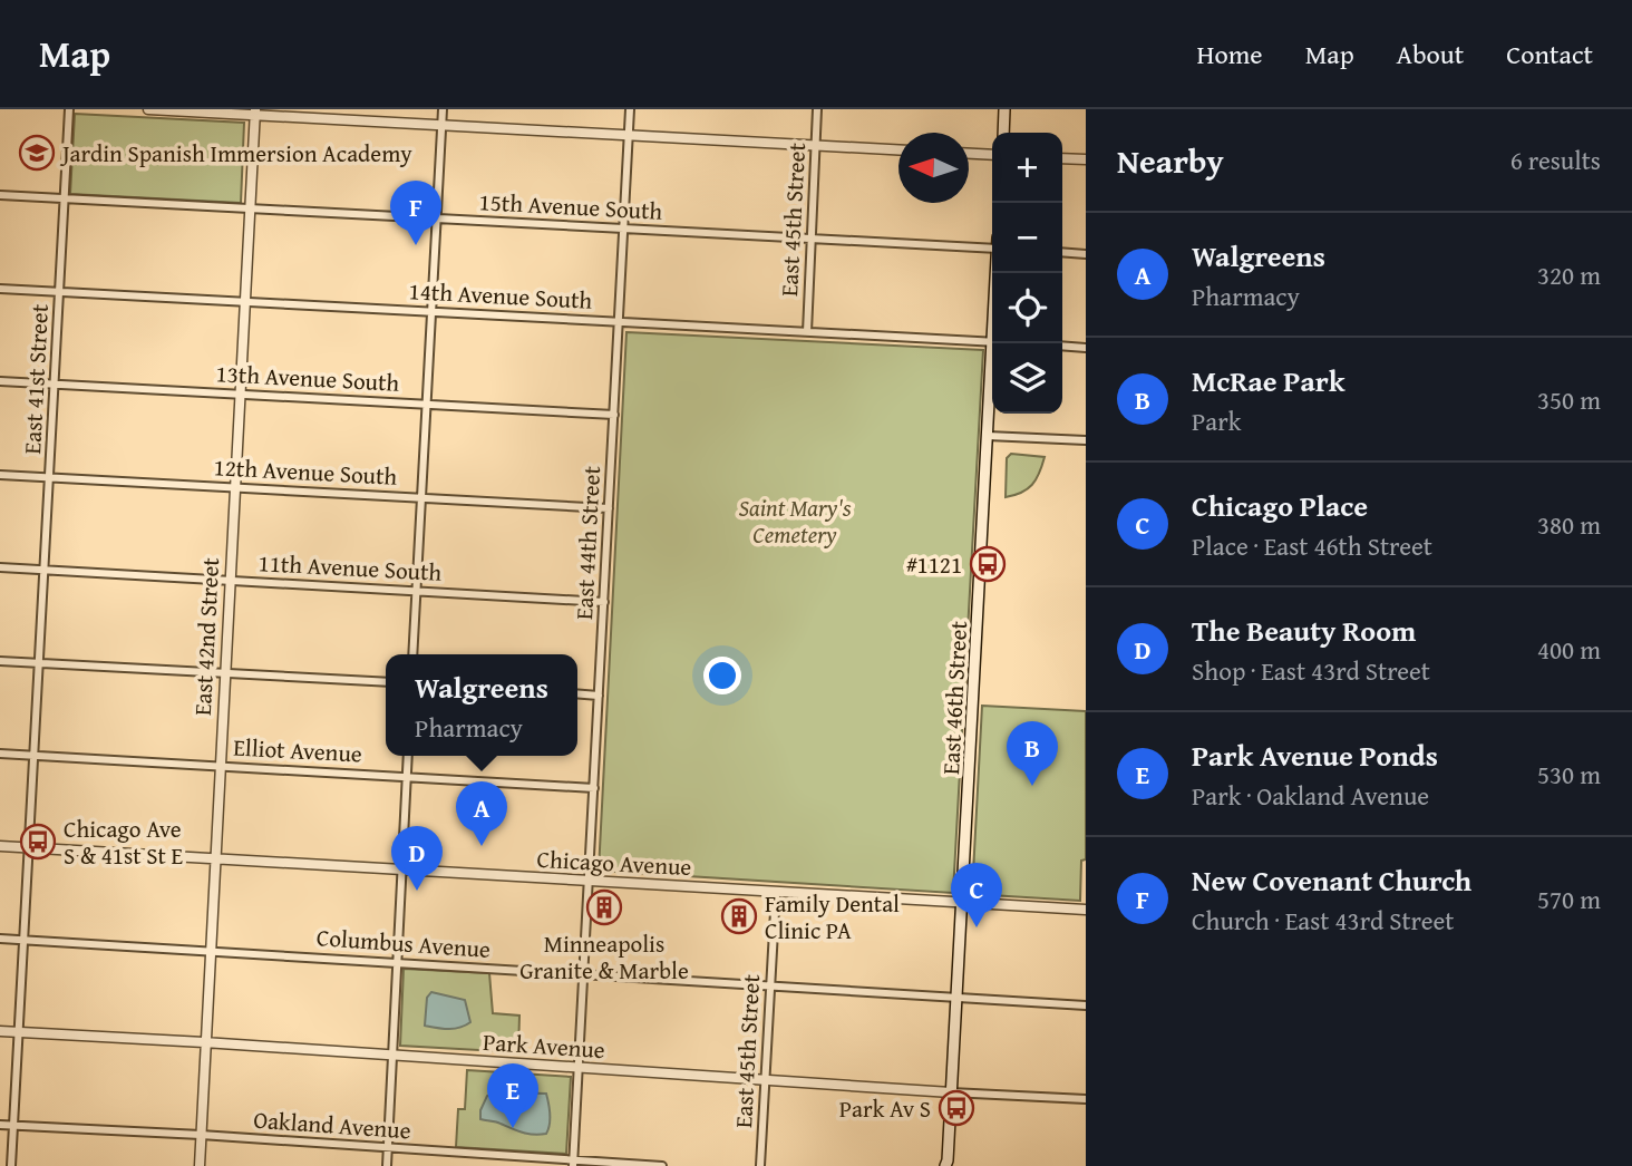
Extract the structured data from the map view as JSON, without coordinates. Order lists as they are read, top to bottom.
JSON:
{
  "streets": {
    "main road": ["East 46th Street"],
    "street": [
      "15th Avenue South",
      "East 45th Street",
      "14th Avenue South",
      "13th Avenue South",
      "East 41st Street",
      "12th Avenue South",
      "East 44th Street",
      "11th Avenue South",
      "East 42nd Street",
      "Elliot Avenue",
      "Chicago Avenue",
      "Columbus Avenue",
      "Park Avenue",
      "Oakland Avenue"
    ]
  },
  "crossings": [
    ["15th Avenue South", "East 45th Street"],
    ["15th Avenue South", "East 41st Street"],
    ["15th Avenue South", "East 44th Street"],
    ["15th Avenue South", "East 42nd Street"],
    ["East 45th Street", "14th Avenue South"],
    ["East 45th Street", "Chicago Avenue"],
    ["East 45th Street", "Columbus Avenue"],
    ["East 45th Street", "Park Avenue"],
    ["14th Avenue South", "East 41st Street"],
    ["14th Avenue South", "East 44th Street"],
    ["14th Avenue South", "East 42nd Street"],
    ["13th Avenue South", "East 41st Street"],
    ["13th Avenue South", "East 44th Street"],
    ["13th Avenue South", "East 42nd Street"],
    ["East 41st Street", "12th Avenue South"],
    ["East 41st Street", "11th Avenue South"],
    ["East 41st Street", "Elliot Avenue"],
    ["East 41st Street", "Chicago Avenue"],
    ["East 41st Street", "Columbus Avenue"],
    ["East 41st Street", "Park Avenue"],
    ["East 41st Street", "Oakland Avenue"],
    ["12th Avenue South", "East 44th Street"],
    ["12th Avenue South", "East 42nd Street"],
    ["East 44th Street", "11th Avenue South"],
    ["East 44th Street", "Elliot Avenue"],
    ["East 44th Street", "Chicago Avenue"],
    ["East 44th Street", "Columbus Avenue"],
    ["East 44th Street", "Park Avenue"],
    ["East 44th Street", "Oakland Avenue"],
    ["11th Avenue South", "East 42nd Street"],
    ["East 42nd Street", "Elliot Avenue"],
    ["East 42nd Street", "Chicago Avenue"],
    ["East 42nd Street", "Columbus Avenue"],
    ["East 42nd Street", "Park Avenue"],
    ["East 42nd Street", "Oakland Avenue"],
    ["East 46th Street", "Chicago Avenue"],
    ["East 46th Street", "Columbus Avenue"],
    ["East 46th Street", "Park Avenue"]
  ],
  "parks": ["Saint Mary's Cemetery"],
  "places": {
    "school or university": ["Jardin Spanish Immersion Academy"],
    "bus stop": ["#1121", "Chicago Ave S & 41st St E", "Park Av S"],
    "building": ["Minneapolis Granite & Marble", "Family Dental Clinic PA"]
  },
  "north": "left",
  "page": {
    "header": "Map",
    "nav": [
      "Home",
      "Map",
      "About",
      "Contact"
    ],
    "heading": ["Nearby", "6 results"],
    "map_buttons": ["+", "−"],
    "pins": [
      "F",
      "B",
      "A",
      "D",
      "C",
      "E"
    ],
    "list": [
      {
        "mark": "A",
        "name": "Walgreens",
        "note": "Pharmacy",
        "value": "320 m"
      },
      {
        "mark": "B",
        "name": "McRae Park",
        "note": "Park",
        "value": "350 m"
      },
      {
        "mark": "C",
        "name": "Chicago Place",
        "note": "Place · East 46th Street",
        "value": "380 m"
      },
      {
        "mark": "D",
        "name": "The Beauty Room",
        "note": "Shop · East 43rd Street",
        "value": "400 m"
      },
      {
        "mark": "E",
        "name": "Park Avenue Ponds",
        "note": "Park · Oakland Avenue",
        "value": "530 m"
      },
      {
        "mark": "F",
        "name": "New Covenant Church",
        "note": "Church · East 43rd Street",
        "value": "570 m"
      }
    ],
    "popup": ["Walgreens", "Pharmacy"]
  }
}
